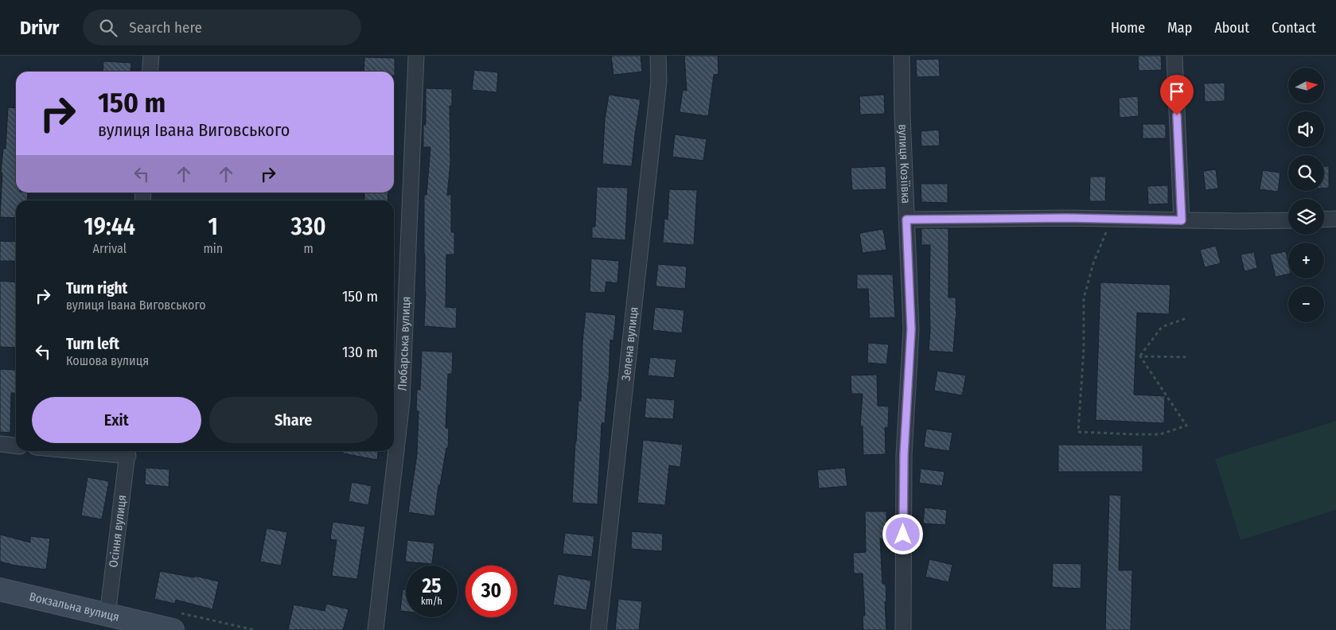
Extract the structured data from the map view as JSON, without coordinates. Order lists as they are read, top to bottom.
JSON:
{
  "streets": {
    "main road": ["Вокзальна вулиця"],
    "street": [
      "вулиця Козіївка",
      "Зелена вулиця",
      "Любарська вулиця",
      "Осіння вулиця"
    ]
  },
  "crossings": [
    ["Осіння вулиця", "Вокзальна вулиця"]
  ],
  "north": "right",
  "page": {
    "header": "Drivr",
    "search": "Search here",
    "nav": [
      "Home",
      "Map",
      "About",
      "Contact"
    ],
    "map_buttons": ["+", "−"],
    "turn": ["150 m", "вулиця Івана Виговського"],
    "eta": [
      "19:44",
      "Arrival",
      "1",
      "min",
      "330",
      "m"
    ],
    "list": [
      {
        "name": "Turn right",
        "note": "вулиця Івана Виговського",
        "value": "150 m"
      },
      {
        "name": "Turn left",
        "note": "Кошова вулиця",
        "value": "130 m"
      }
    ],
    "buttons": ["Exit", "Share"],
    "speed": "25 km/h",
    "limit": "30"
  }
}
